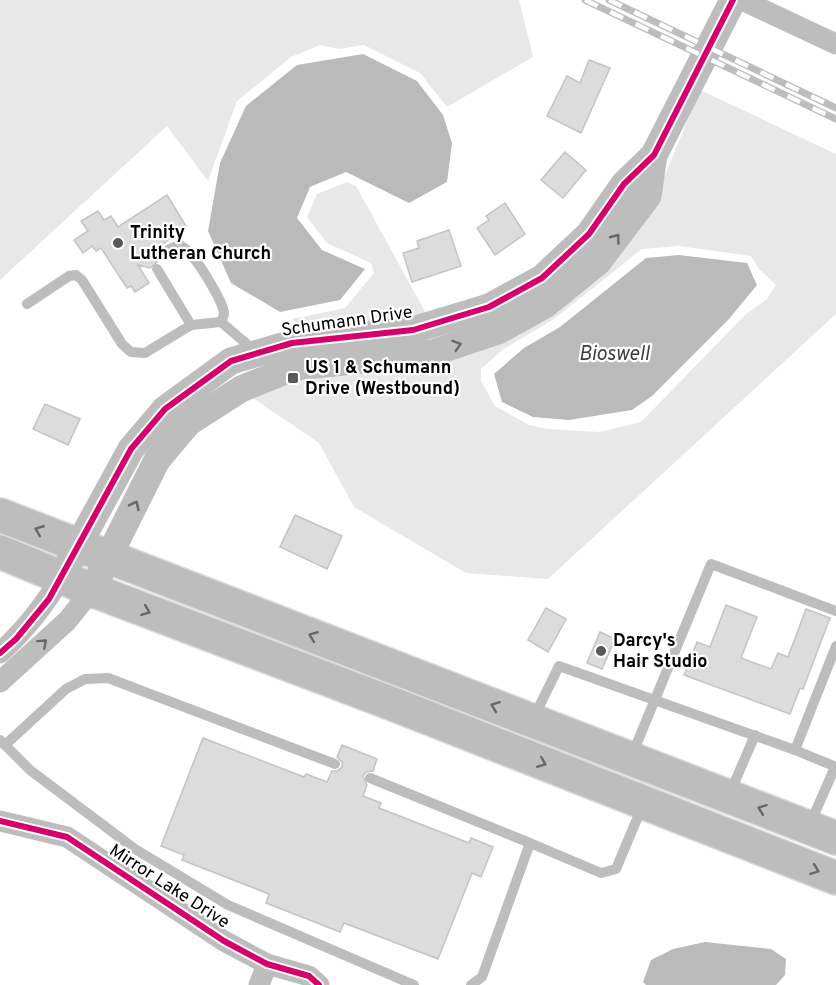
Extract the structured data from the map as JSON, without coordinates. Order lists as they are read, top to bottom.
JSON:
{
  "streets": {
    "street": ["Schumann Drive", "Mirror Lake Drive"]
  },
  "water": ["Bioswell"],
  "places": {
    "other": ["Trinity Lutheran Church", "Darcy's Hair Studio"],
    "transit": ["US 1 & Schumann Drive (Westbound)"]
  }
}
